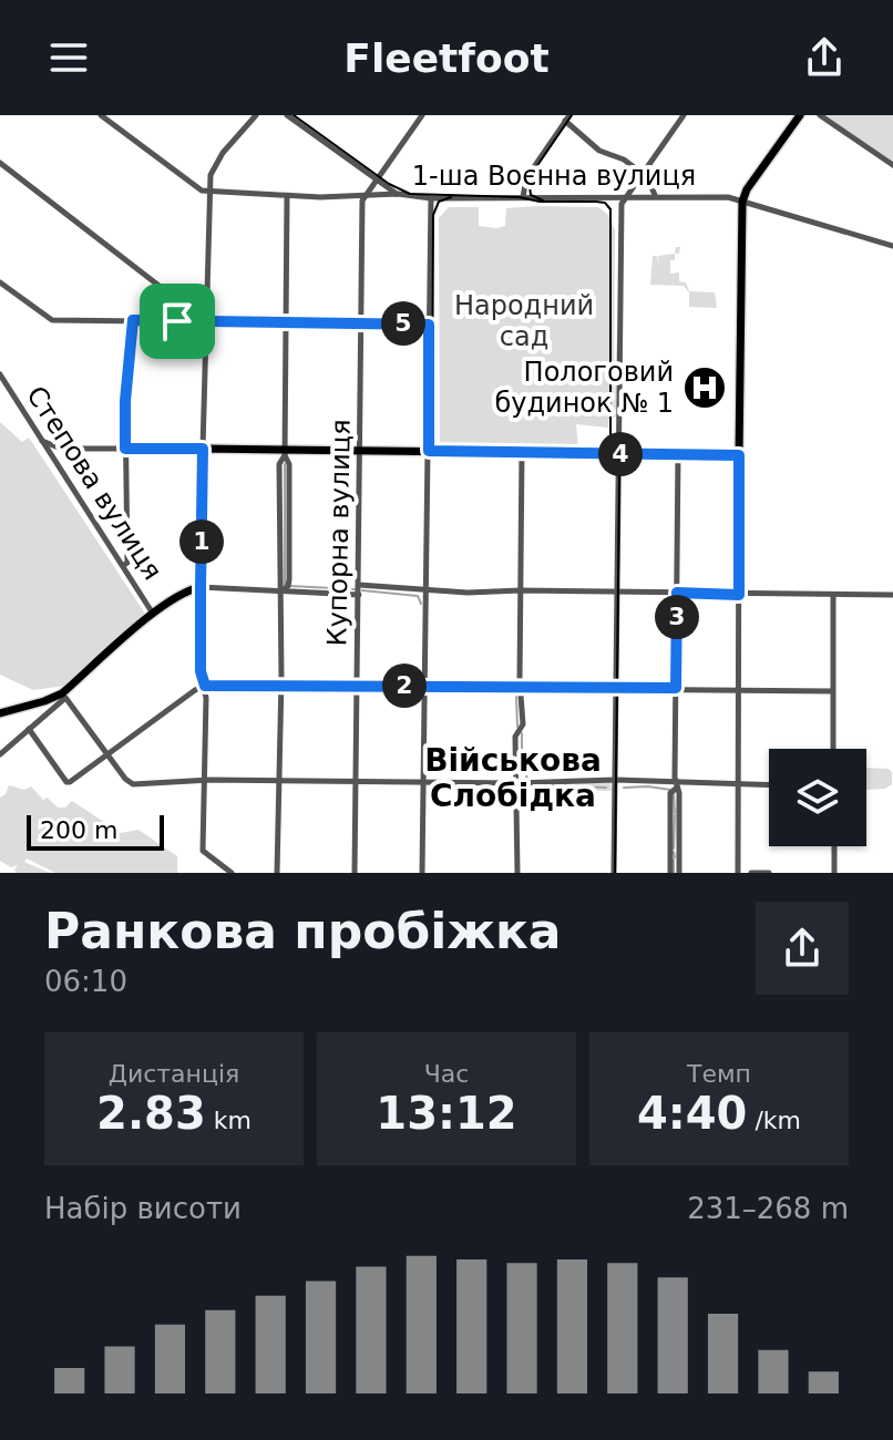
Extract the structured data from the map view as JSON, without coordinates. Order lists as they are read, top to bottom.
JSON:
{
  "streets": {
    "street": ["1-ша Воєнна вулиця", "Степова вулиця", "Купорна вулиця"]
  },
  "crossings": [
    ["1-ша Воєнна вулиця", "Купорна вулиця"]
  ],
  "districts": ["Військова Слобідка"],
  "parks": ["Народний сад"],
  "places": {
    "hospital": ["Пологовий будинок № 1"]
  },
  "scale_bar": "200 m",
  "page": {
    "header": "Fleetfoot",
    "pins": [
      "5",
      "4",
      "1",
      "3",
      "2"
    ],
    "scale": "200 m",
    "heading": ["Ранкова пробіжка", "06:10"],
    "stats": [
      ["Дистанція", "2.83 km"],
      ["Час", "13:12"],
      ["Темп", "4:40 /km"]
    ],
    "chart": ["Набір висоти", "231–268 m"]
  }
}
